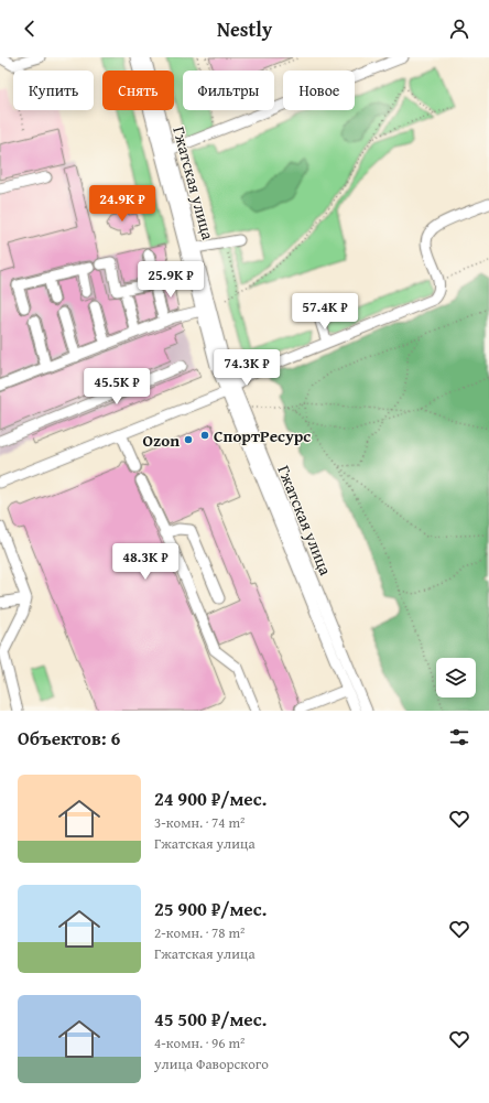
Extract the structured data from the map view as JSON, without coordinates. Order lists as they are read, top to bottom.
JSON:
{
  "streets": {
    "street": ["Гжатская улица"]
  },
  "places": ["СпортРесурс", "Ozon"],
  "page": {
    "header": "Nestly",
    "chip": [
      "Купить",
      "Снять",
      "Фильтры",
      "Новое"
    ],
    "price": [
      "24.9K ₽",
      "25.9K ₽",
      "57.4K ₽",
      "74.3K ₽",
      "45.5K ₽",
      "48.3K ₽"
    ],
    "heading": "Объектов: 6",
    "list": [
      {
        "name": "24 900 ₽/мес.",
        "note": "3-комн. · 74 m² · Гжатская улица"
      },
      {
        "name": "25 900 ₽/мес.",
        "note": "2-комн. · 78 m² · Гжатская улица"
      },
      {
        "name": "45 500 ₽/мес.",
        "note": "4-комн. · 96 m² · улица Фаворского"
      }
    ]
  }
}
